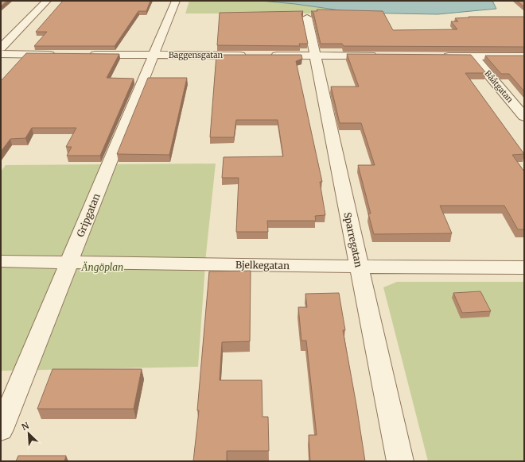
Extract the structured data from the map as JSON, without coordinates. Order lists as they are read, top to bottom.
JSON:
{
  "streets": {
    "street": [
      "Baggensgatan",
      "Bååtgatan",
      "Gripgatan",
      "Sparregatan",
      "Bjelkegatan"
    ]
  },
  "crossings": [
    ["Baggensgatan", "Gripgatan"],
    ["Gripgatan", "Bjelkegatan"],
    ["Sparregatan", "Bjelkegatan"]
  ],
  "parks": ["Ängöplan"],
  "north": "top left"
}
